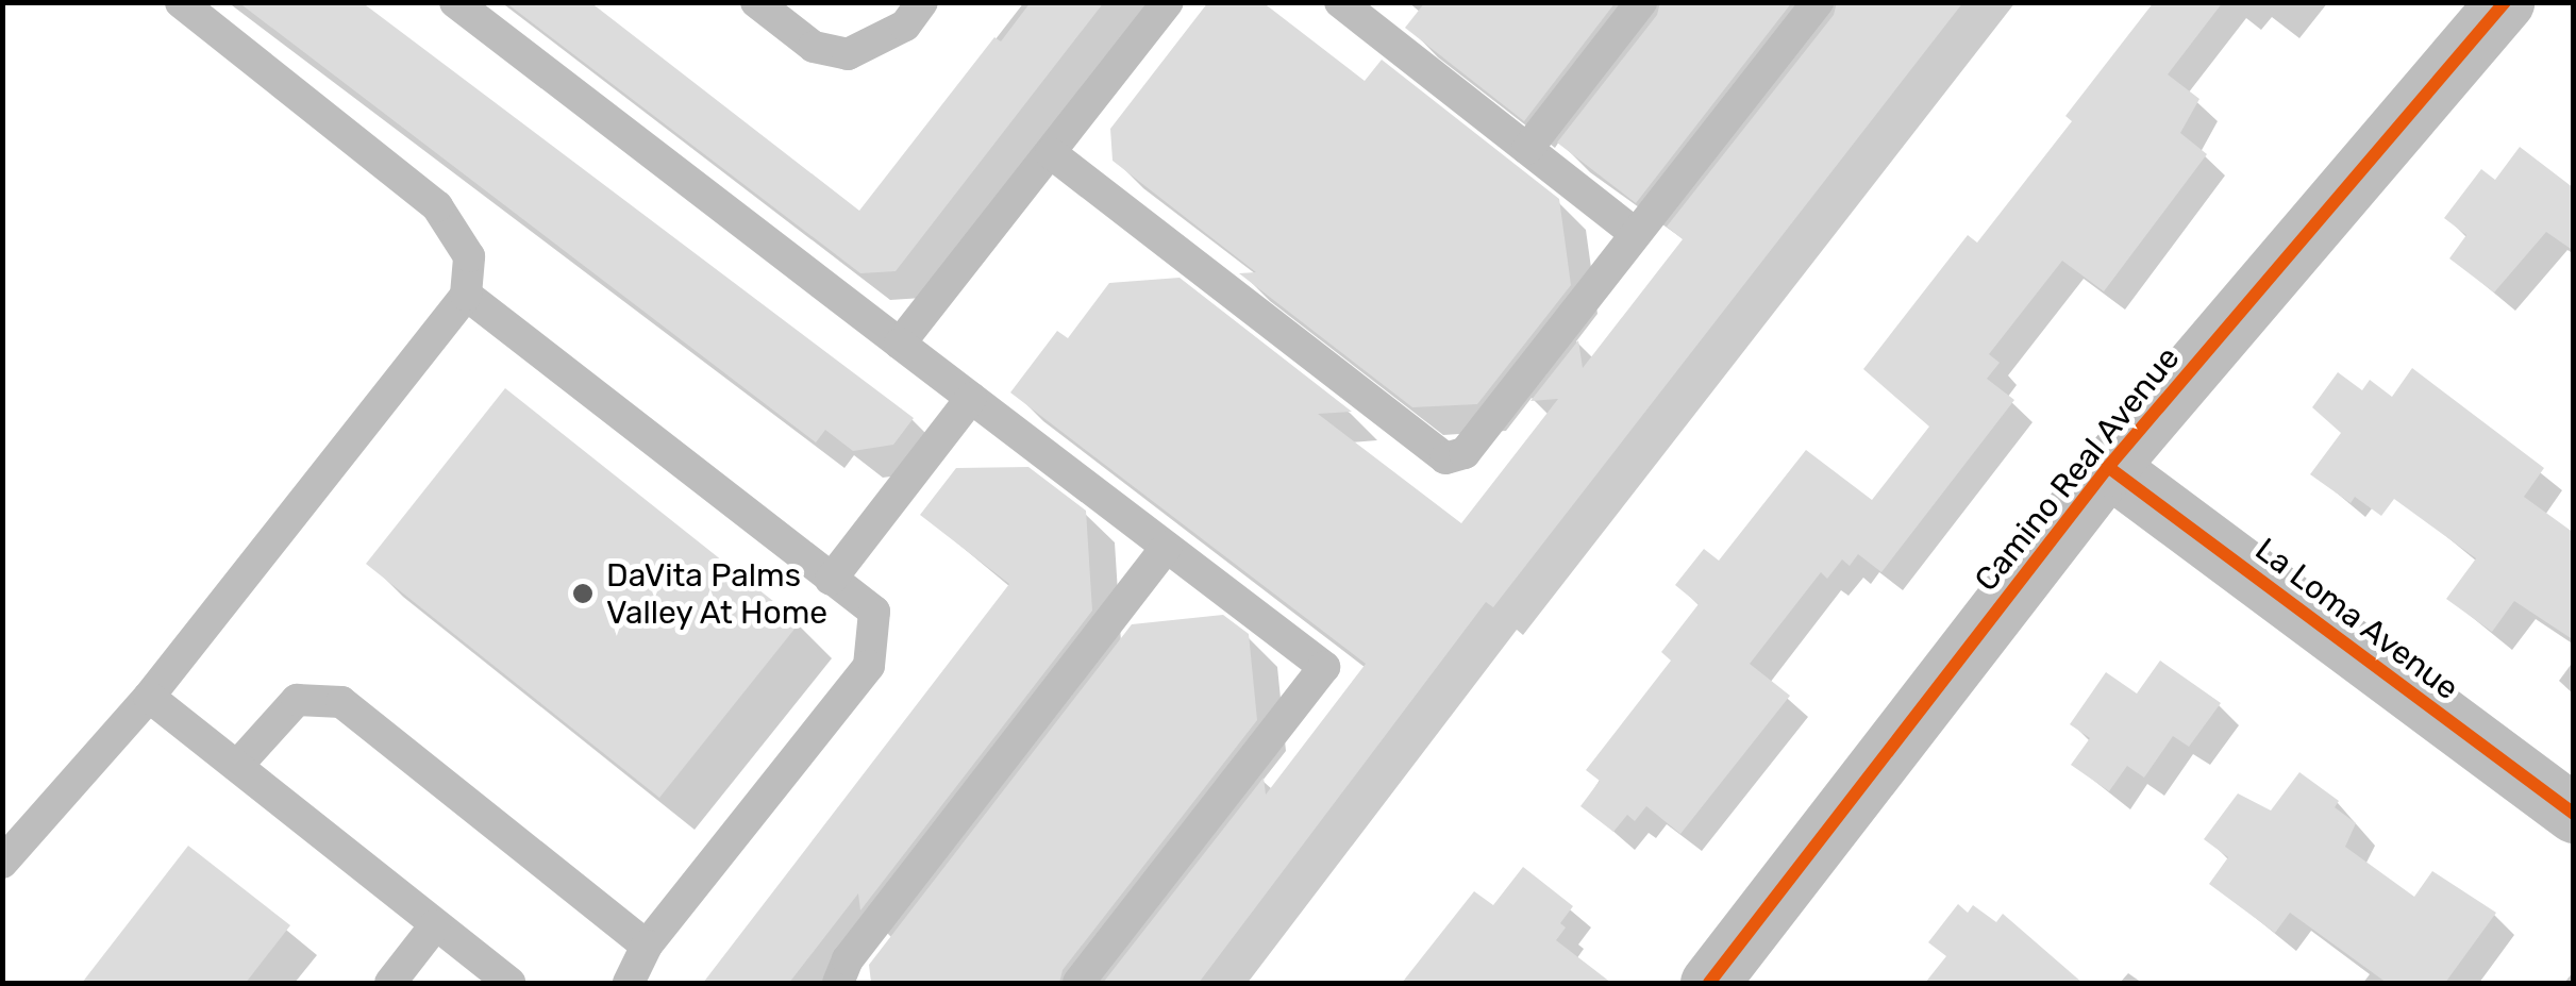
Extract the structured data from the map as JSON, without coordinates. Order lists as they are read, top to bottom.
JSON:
{
  "streets": {
    "street": ["Camino Real Avenue", "La Loma Avenue"]
  },
  "crossings": [
    ["Camino Real Avenue", "La Loma Avenue"]
  ],
  "places": ["DaVita Palms Valley At Home"]
}
